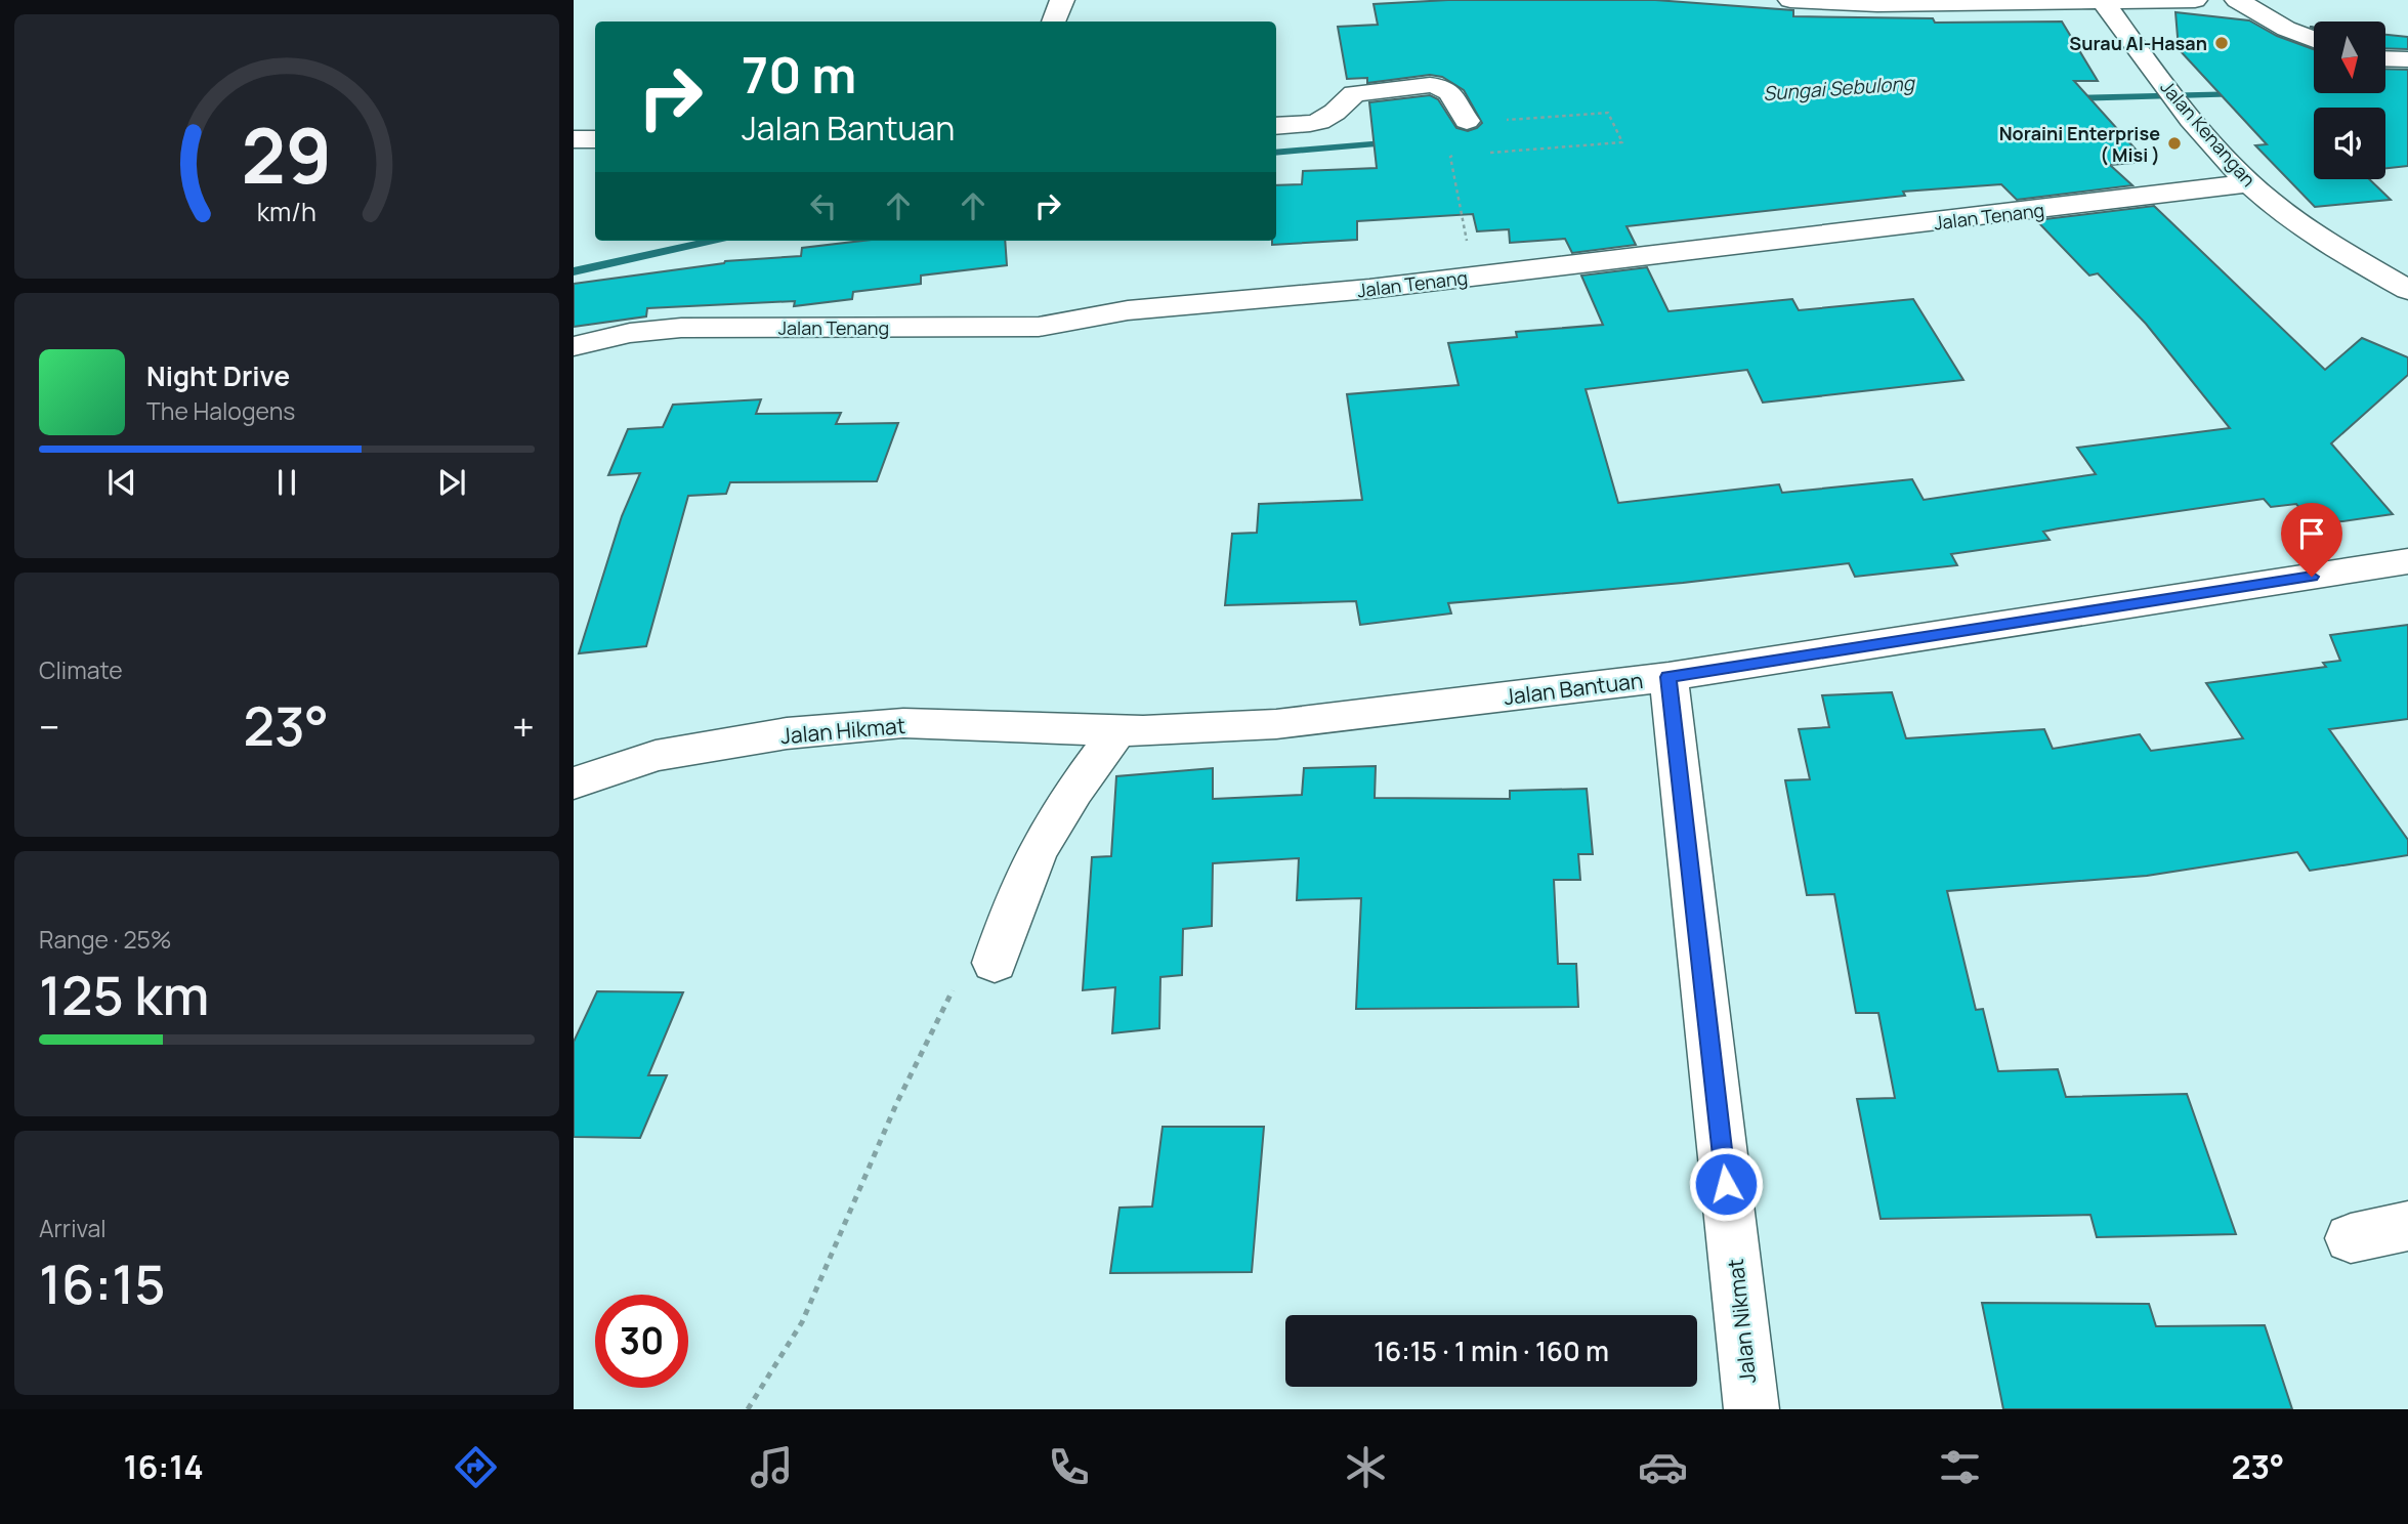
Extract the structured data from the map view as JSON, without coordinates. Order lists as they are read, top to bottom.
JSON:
{
  "streets": {
    "street": [
      "Jalan Kenangan",
      "Jalan Tenang",
      "Jalan Bantuan",
      "Jalan Hikmat",
      "Jalan Nikmat"
    ]
  },
  "crossings": [
    ["Jalan Kenangan", "Jalan Tenang"],
    ["Jalan Bantuan", "Jalan Hikmat"],
    ["Jalan Bantuan", "Jalan Nikmat"]
  ],
  "water": ["Sungai Sebulong"],
  "places": ["Surau Al-Hasan", "Noraini Enterprise ( Misi )"],
  "north": "bottom",
  "page": {
    "turn": ["70 m", "Jalan Bantuan"],
    "song": ["Night Drive", "The Halogens"],
    "tile": [
      "Climate",
      ["Range · 25%", "125 km"],
      ["Arrival", "16:15"]
    ],
    "heat": ["−", "23°", "+"],
    "limit": "30",
    "trip": "16:15 · 1 min · 160 m",
    "tabs": ["16:14", "23°"],
    "gauge": ["29", "km/h"]
  }
}
